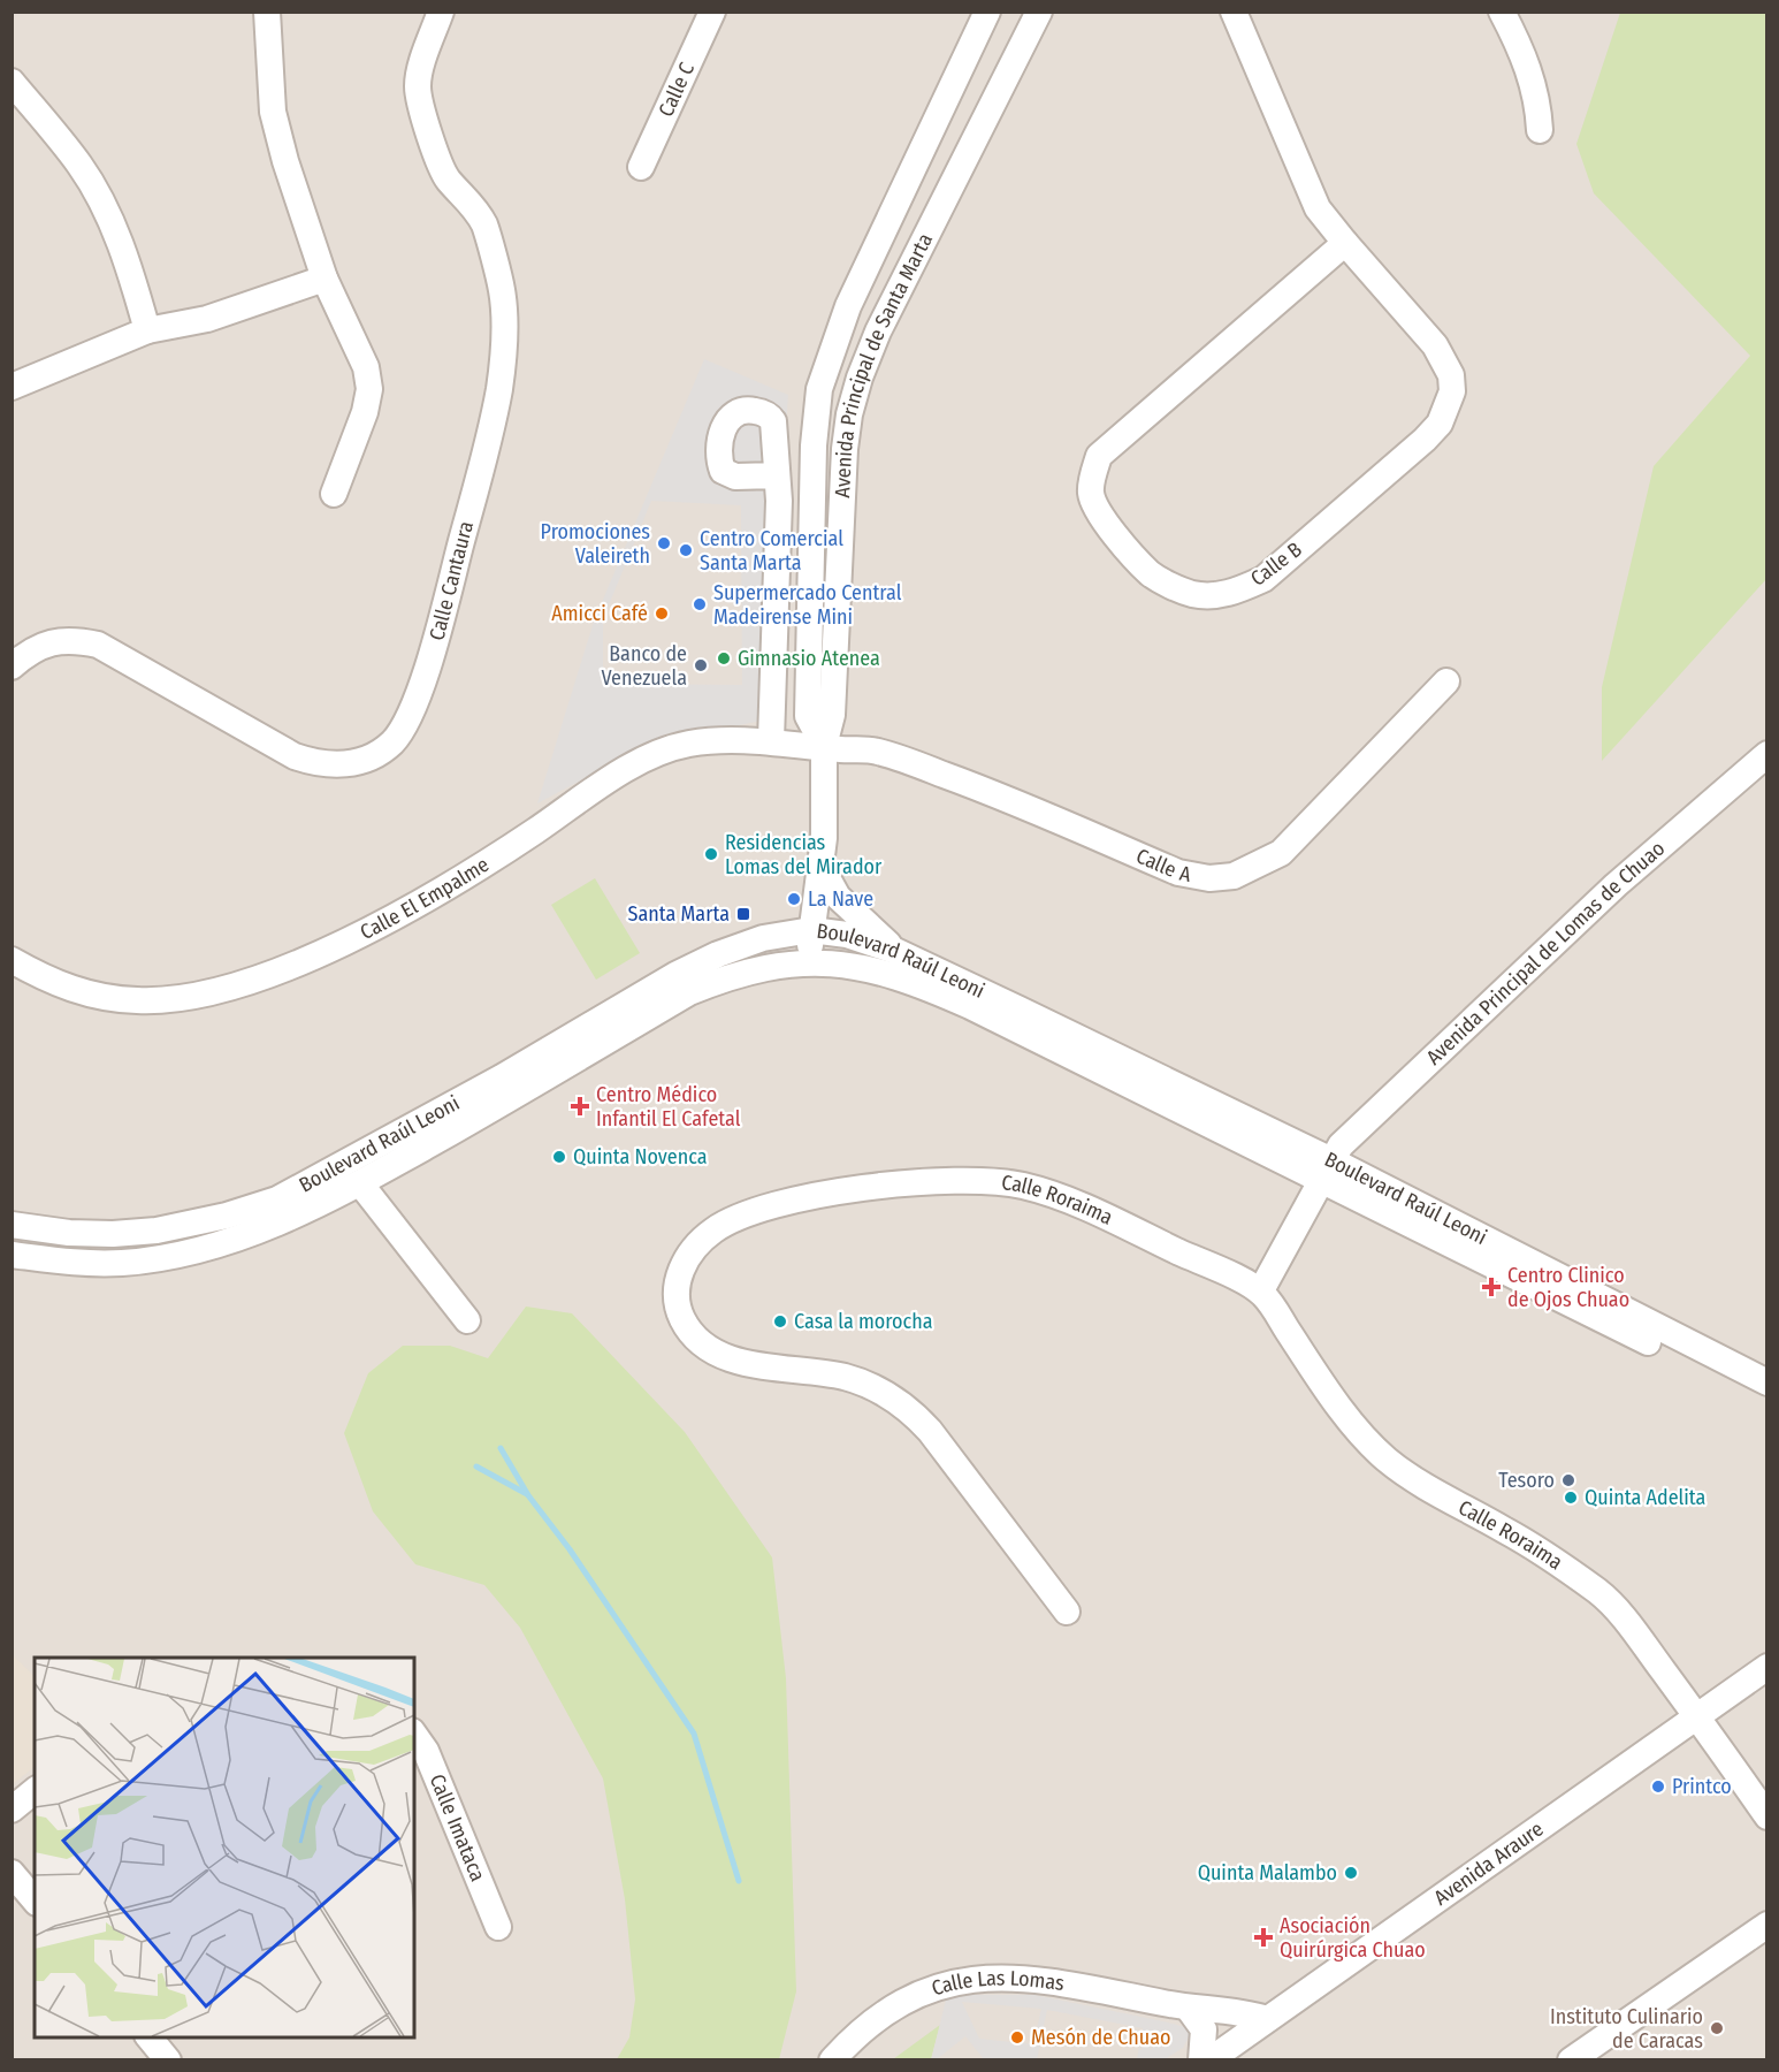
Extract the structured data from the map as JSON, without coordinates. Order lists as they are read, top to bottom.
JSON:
{
  "streets": {
    "street": [
      "Calle C",
      "Avenida Principal de Santa Marta",
      "Calle B",
      "Calle Cantaura",
      "Calle A",
      "Calle El Empalme",
      "Avenida Principal de Lomas de Chuao",
      "Boulevard Raúl Leoni",
      "Calle Roraima",
      "Calle Imataca",
      "Avenida Araure",
      "Calle Las Lomas"
    ]
  },
  "crossings": [
    ["Avenida Principal de Santa Marta", "Calle A"],
    ["Avenida Principal de Santa Marta", "Calle El Empalme"],
    ["Avenida Principal de Santa Marta", "Boulevard Raúl Leoni"],
    ["Calle A", "Calle El Empalme"],
    ["Avenida Principal de Lomas de Chuao", "Boulevard Raúl Leoni"],
    ["Avenida Principal de Lomas de Chuao", "Calle Roraima"],
    ["Calle Roraima", "Avenida Araure"],
    ["Avenida Araure", "Calle Las Lomas"]
  ],
  "places": {
    "other": [
      "Promociones Valeireth",
      "Centro Comercial Santa Marta",
      "Supermercado Central Madeirense Mini",
      "Amicci Café",
      "Gimnasio Atenea",
      "Banco de Venezuela",
      "Residencias Lomas del Mirador",
      "La Nave",
      "Quinta Novenca",
      "Casa la morocha",
      "Tesoro",
      "Quinta Adelita",
      "Printco",
      "Quinta Malambo",
      "Instituto Culinario de Caracas",
      "Mesón de Chuao"
    ],
    "transit": ["Santa Marta"],
    "health": ["Centro Médico Infantil El Cafetal", "Centro Clinico de Ojos Chuao", "Asociación Quirúrgica Chuao"]
  }
}
